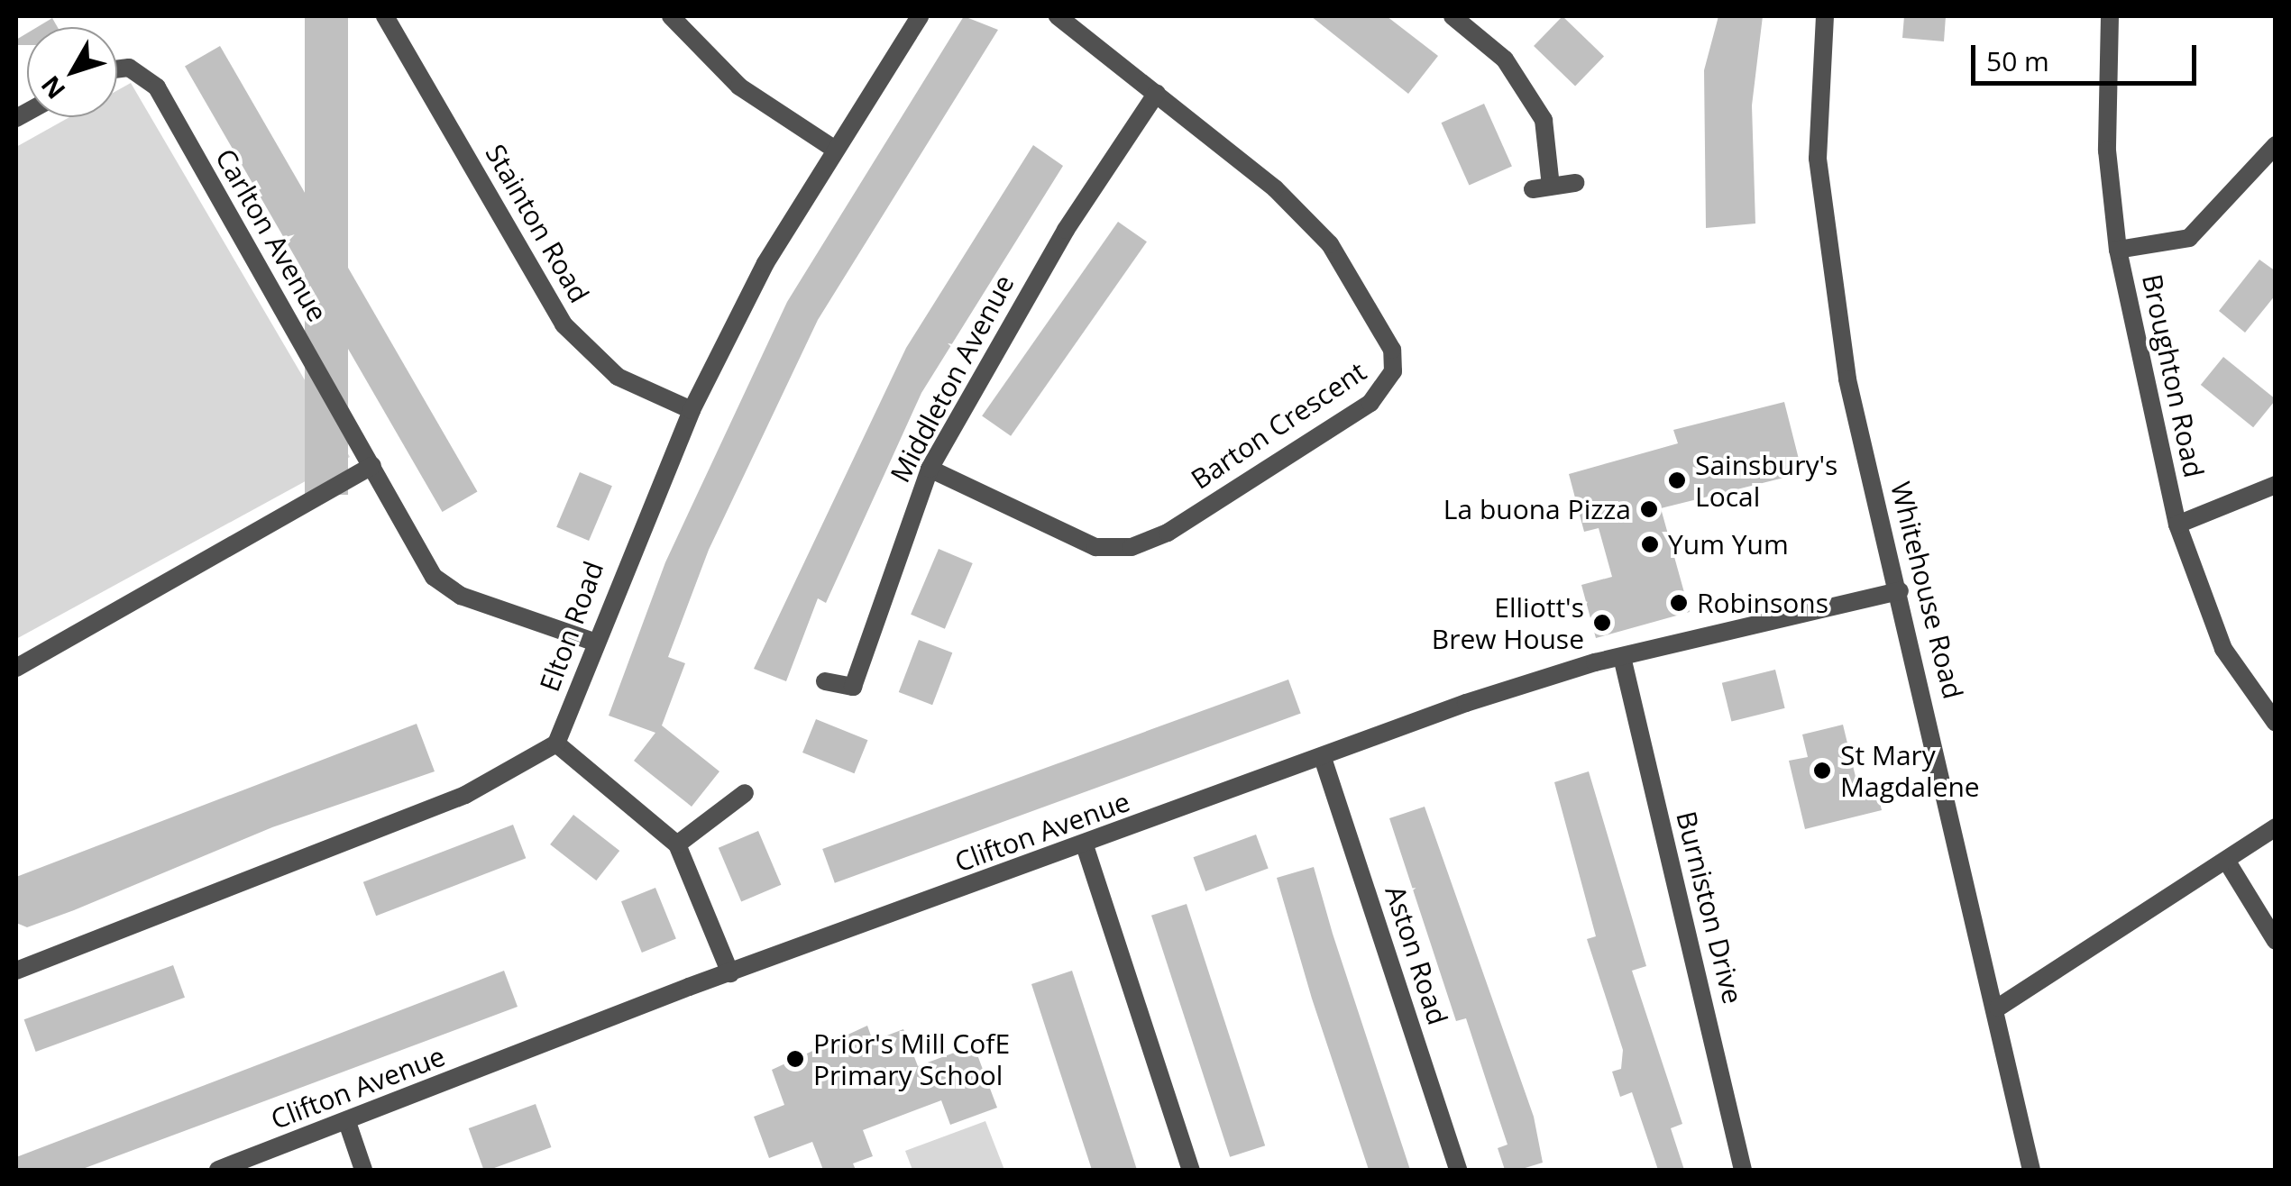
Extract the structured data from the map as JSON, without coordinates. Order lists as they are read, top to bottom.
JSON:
{
  "streets": {
    "street": [
      "Stainton Road",
      "Carlton Avenue",
      "Broughton Road",
      "Middleton Avenue",
      "Barton Crescent",
      "Whitehouse Road",
      "Elton Road",
      "Clifton Avenue",
      "Burniston Drive",
      "Aston Road"
    ]
  },
  "crossings": [
    ["Stainton Road", "Elton Road"],
    ["Carlton Avenue", "Elton Road"],
    ["Middleton Avenue", "Barton Crescent"],
    ["Whitehouse Road", "Clifton Avenue"],
    ["Clifton Avenue", "Burniston Drive"],
    ["Clifton Avenue", "Aston Road"]
  ],
  "places": [
    "Sainsbury's Local",
    "La buona Pizza",
    "Yum Yum",
    "Robinsons",
    "Elliott's Brew House",
    "St Mary Magdalene",
    "Prior's Mill CofE Primary School"
  ],
  "scale_bar": "50 m",
  "north": "bottom left"
}
